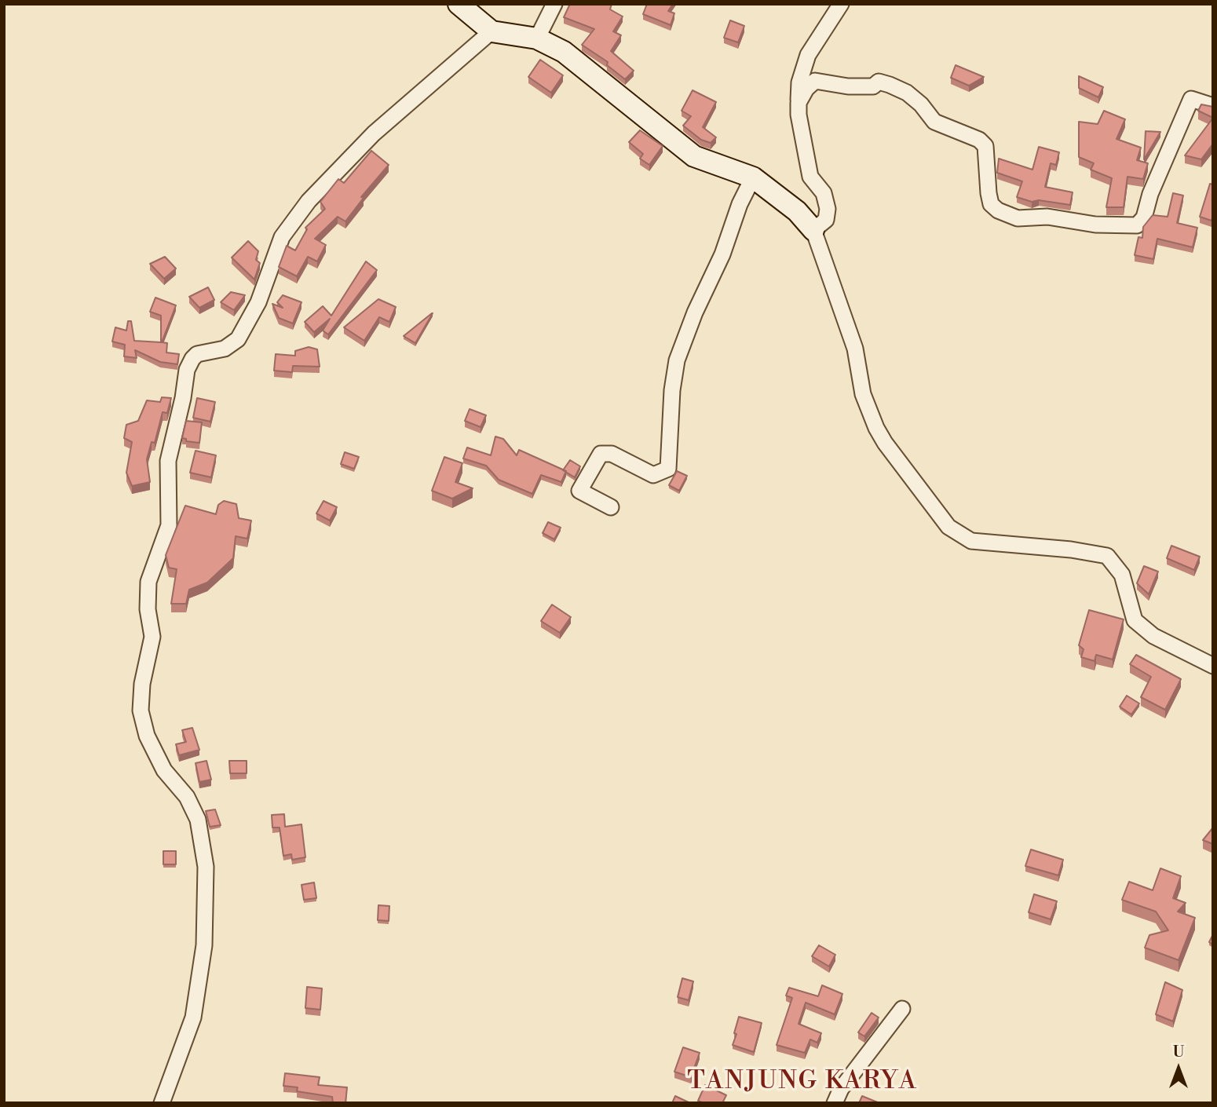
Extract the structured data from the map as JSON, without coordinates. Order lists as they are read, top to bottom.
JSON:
{
  "districts": ["TANJUNG KARYA"],
  "north": "top"
}
